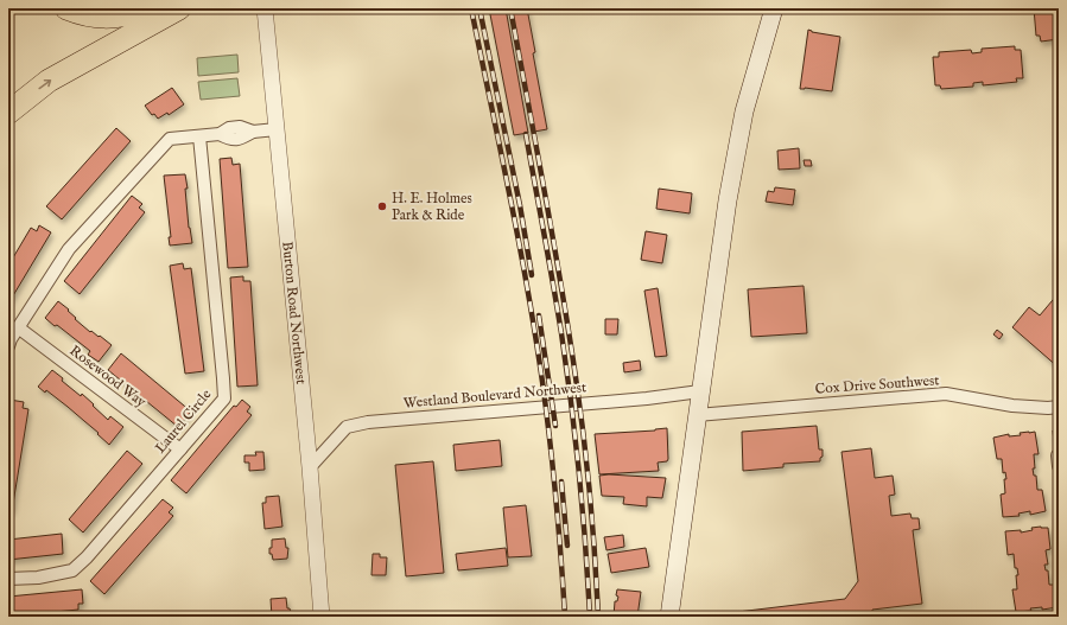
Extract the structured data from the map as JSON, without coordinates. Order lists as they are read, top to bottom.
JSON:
{
  "streets": {
    "street": [
      "Burton Road Northwest",
      "Rosewood Way",
      "Cox Drive Southwest",
      "Westland Boulevard Northwest",
      "Laurel Circle"
    ]
  },
  "crossings": [
    ["Burton Road Northwest", "Westland Boulevard Northwest"],
    ["Rosewood Way", "Laurel Circle"]
  ],
  "places": ["H. E. Holmes Park & Ride"]
}
